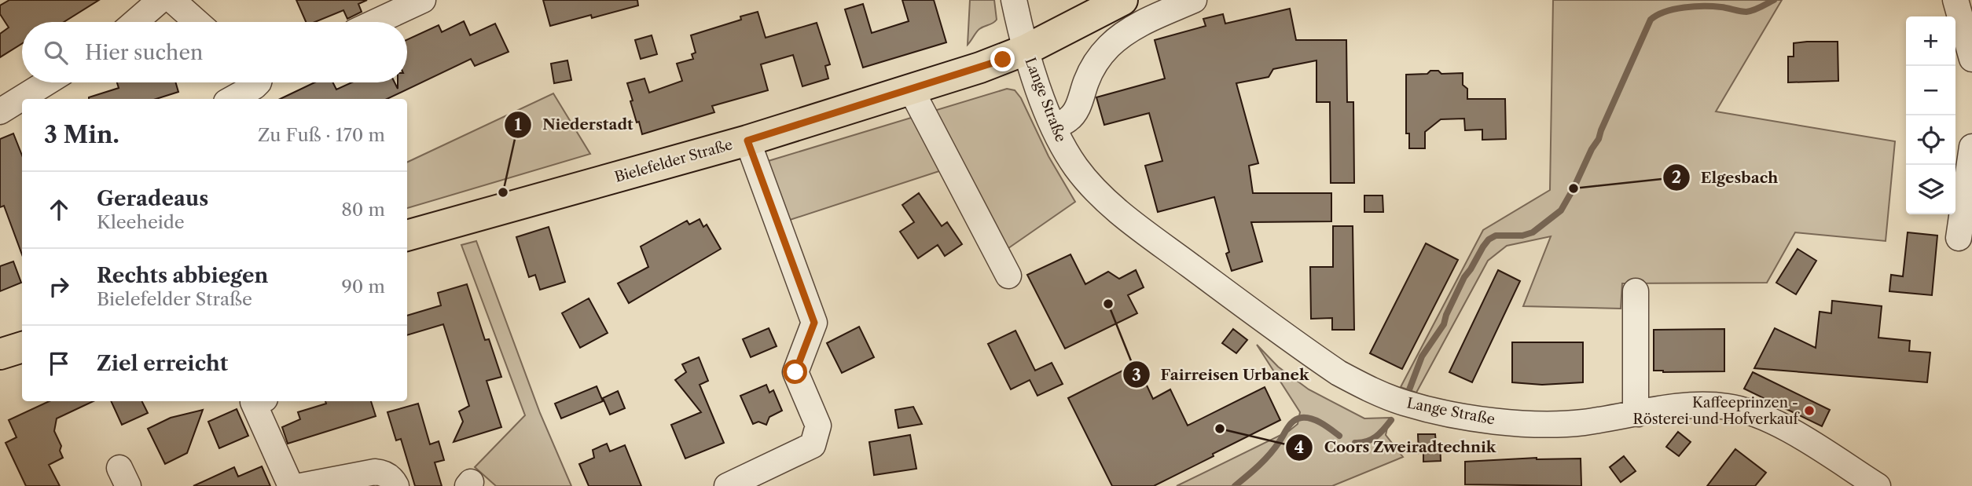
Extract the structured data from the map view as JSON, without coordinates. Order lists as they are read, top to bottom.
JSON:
{
  "streets": {
    "main road": ["Bielefelder Straße"],
    "street": ["Lange Straße"]
  },
  "crossings": [
    ["Lange Straße", "Bielefelder Straße"]
  ],
  "places": [
    "Elgesbach",
    "Niederstadt",
    "Fairreisen Urbanek",
    "Kaffeeprinzen - Rösterei und Hofverkauf",
    "Coors Zweiradtechnik"
  ],
  "page": {
    "map_buttons": ["+", "−"],
    "search": "Hier suchen",
    "heading": ["3 Min.", "Zu Fuß · 170 m"],
    "list": [
      ["Geradeaus", "Kleeheide", "80 m"],
      ["Rechts abbiegen", "Bielefelder Straße", "90 m"],
      "Ziel erreicht"
    ]
  }
}
